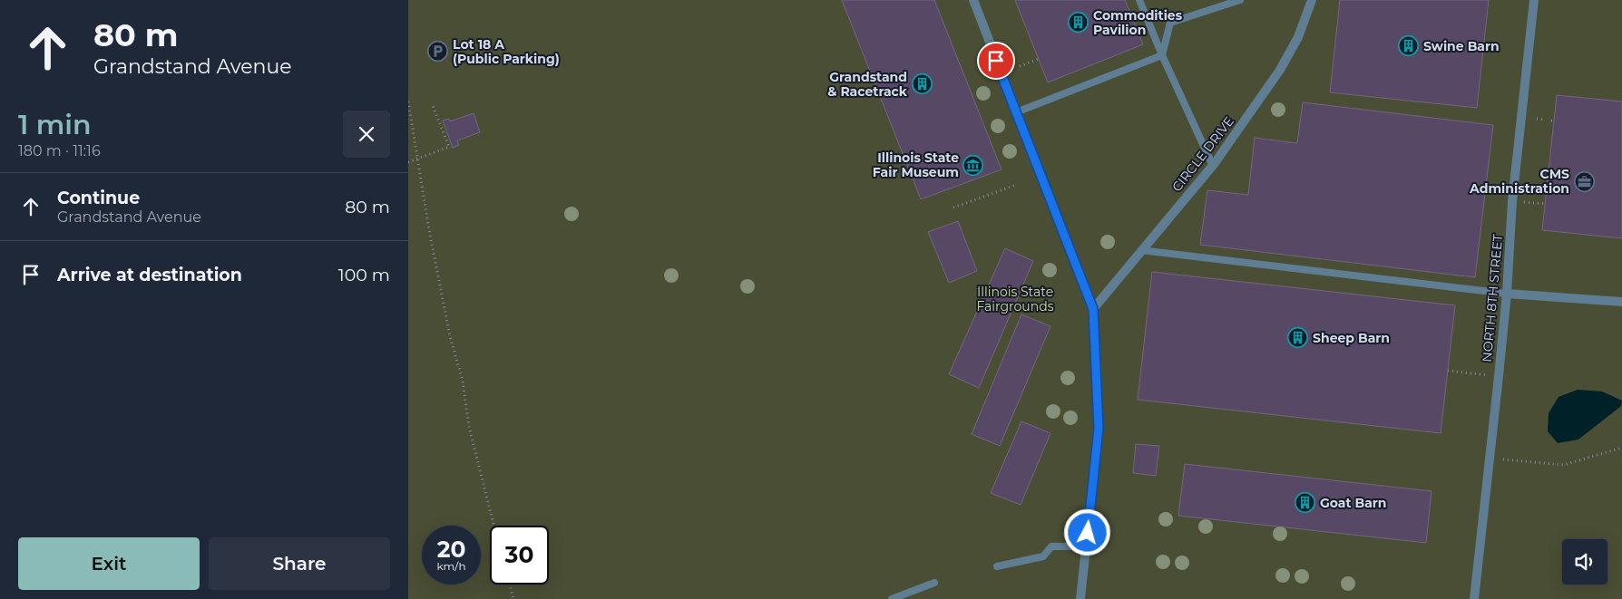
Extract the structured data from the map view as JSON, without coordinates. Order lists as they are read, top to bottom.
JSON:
{
  "streets": {
    "street": ["CIRCLE DRIVE", "NORTH 8TH STREET"]
  },
  "parks": ["Illinois State Fairgrounds"],
  "places": {
    "building": [
      "Commodities Pavilion",
      "Swine Barn",
      "Grandstand & Racetrack",
      "Sheep Barn",
      "Goat Barn"
    ],
    "parking": ["Lot 18 A (Public Parking)"],
    "museum": ["Illinois State Fair Museum"],
    "office": ["CMS Administration"]
  },
  "page": {
    "turn": ["80 m", "Grandstand Avenue"],
    "heading": ["1 min", "180 m · 11:16"],
    "list": [
      {
        "name": "Continue",
        "note": "Grandstand Avenue",
        "value": "80 m"
      },
      {
        "name": "Arrive at destination",
        "value": "100 m"
      }
    ],
    "speed": "20 km/h",
    "limit": "30",
    "buttons": ["Exit", "Share"]
  }
}
